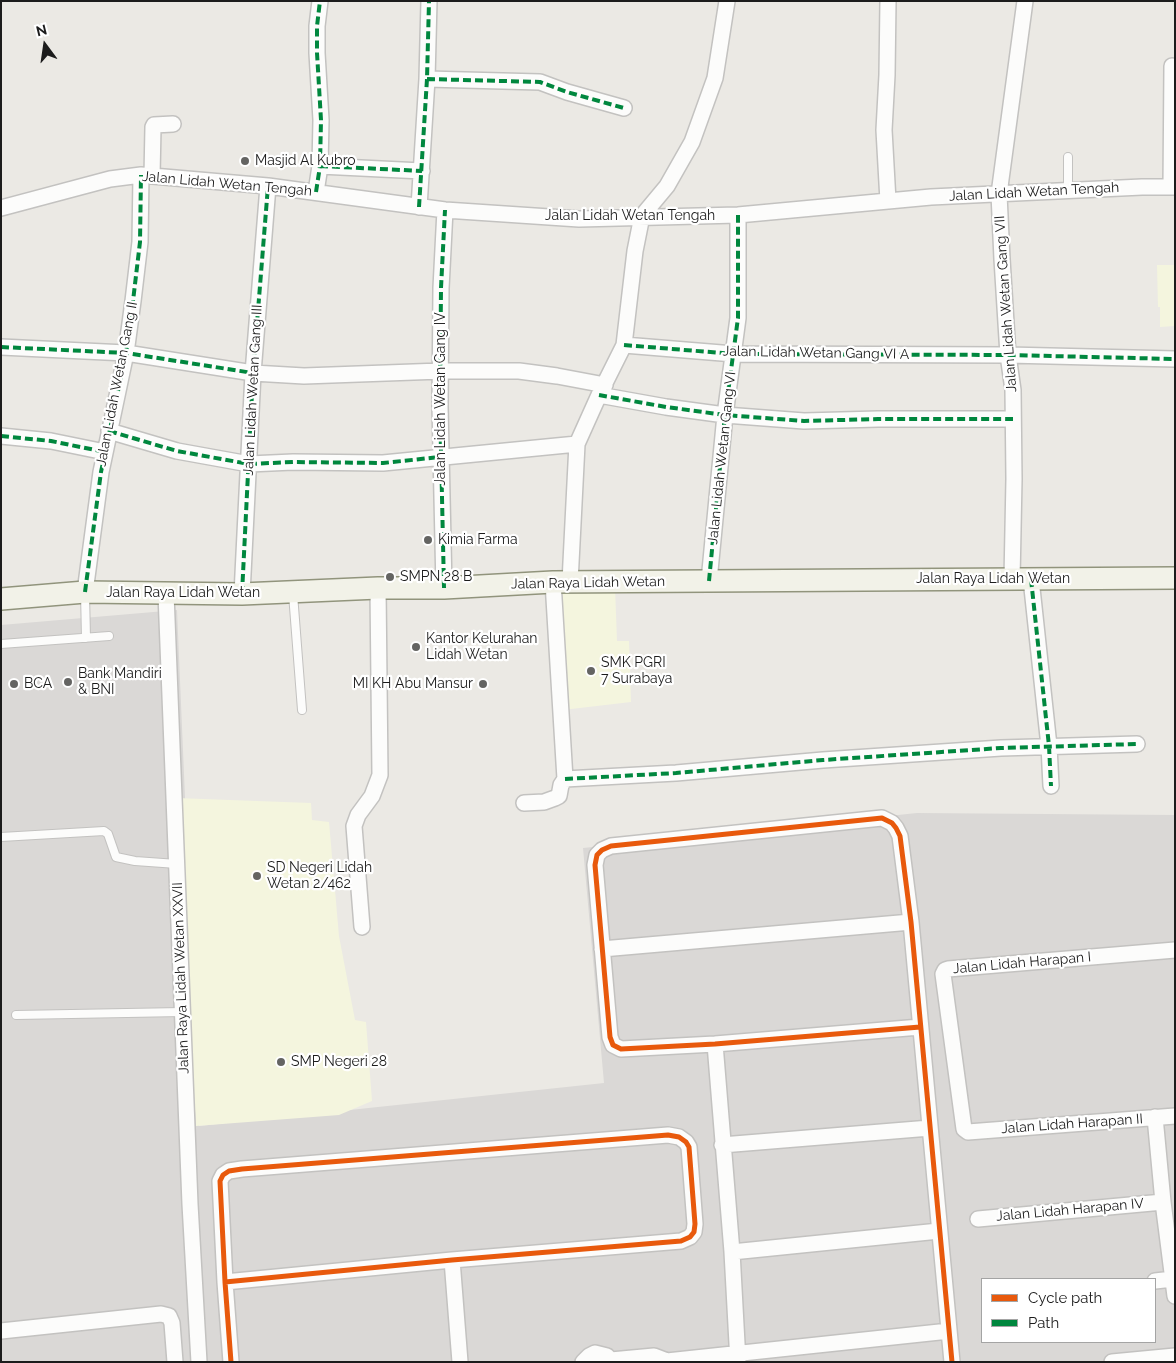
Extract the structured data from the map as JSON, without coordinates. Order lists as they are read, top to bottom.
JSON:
{
  "streets": {
    "main road": ["Jalan Raya Lidah Wetan"],
    "street": [
      "Jalan Lidah Wetan Tengah",
      "Jalan Lidah Wetan Gang VII",
      "Jalan Lidah Wetan Gang VI A",
      "Jalan Lidah Wetan Gang II",
      "Jalan Lidah Wetan Gang III",
      "Jalan Lidah Wetan Gang IV",
      "Jalan Lidah Wetan Gang VI",
      "Jalan Lidah Harapan I",
      "Jalan Raya Lidah Wetan XXVII",
      "Jalan Lidah Harapan II",
      "Jalan Lidah Harapan IV"
    ]
  },
  "crossings": [
    ["Jalan Lidah Wetan Tengah", "Jalan Lidah Wetan Gang VII"],
    ["Jalan Lidah Wetan Tengah", "Jalan Lidah Wetan Gang II"],
    ["Jalan Lidah Wetan Tengah", "Jalan Lidah Wetan Gang III"],
    ["Jalan Lidah Wetan Tengah", "Jalan Lidah Wetan Gang IV"],
    ["Jalan Lidah Wetan Tengah", "Jalan Lidah Wetan Gang VI"],
    ["Jalan Lidah Wetan Gang VII", "Jalan Lidah Wetan Gang VI A"],
    ["Jalan Lidah Wetan Gang VII", "Jalan Raya Lidah Wetan"],
    ["Jalan Lidah Wetan Gang VI A", "Jalan Lidah Wetan Gang VI"],
    ["Jalan Lidah Wetan Gang II", "Jalan Raya Lidah Wetan"],
    ["Jalan Lidah Wetan Gang III", "Jalan Raya Lidah Wetan"],
    ["Jalan Lidah Wetan Gang IV", "Jalan Raya Lidah Wetan"],
    ["Jalan Lidah Wetan Gang VI", "Jalan Raya Lidah Wetan"],
    ["Jalan Raya Lidah Wetan", "Jalan Raya Lidah Wetan XXVII"],
    ["Jalan Lidah Harapan I", "Jalan Lidah Harapan II"]
  ],
  "places": [
    "Masjid Al Kubro",
    "Kimia Farma",
    "SMPN 28 B",
    "Kantor Kelurahan Lidah Wetan",
    "SMK PGRI 7 Surabaya",
    "Bank Mandiri & BNI",
    "BCA",
    "MI KH Abu Mansur",
    "SD Negeri Lidah Wetan 2/462",
    "SMP Negeri 28"
  ],
  "legend": ["Cycle path", "Path"],
  "north": "top"
}
